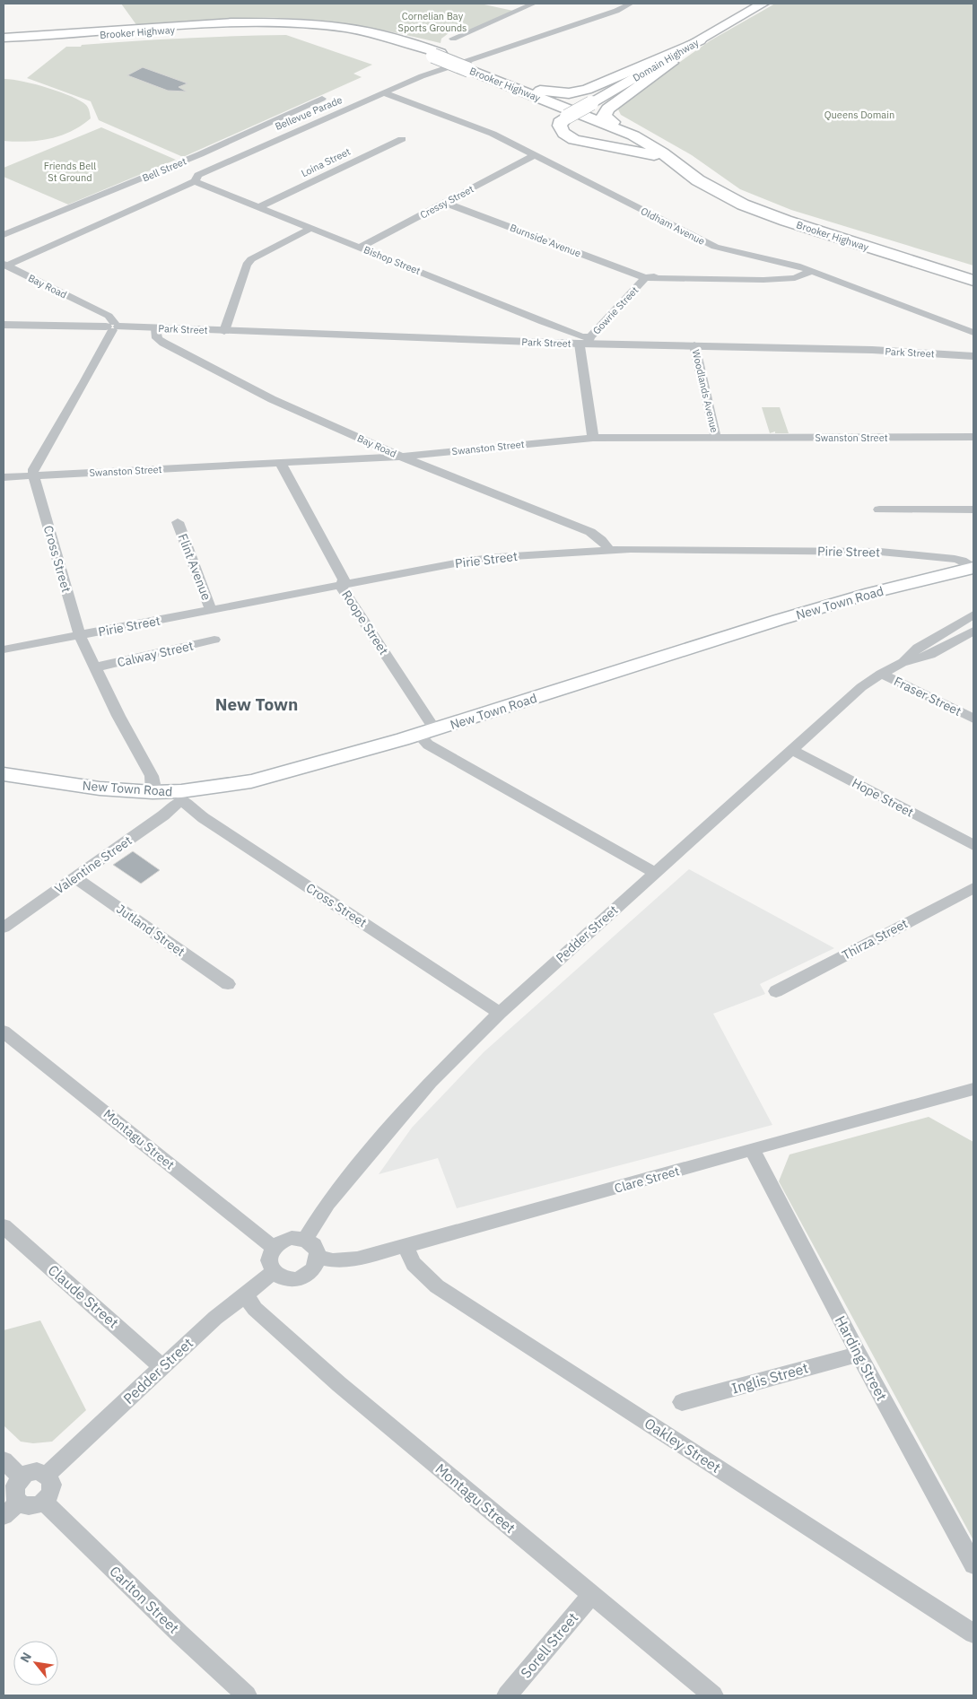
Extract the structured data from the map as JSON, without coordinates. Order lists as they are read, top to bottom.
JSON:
{
  "streets": {
    "highway": ["Brooker Highway"],
    "main road": ["Domain Highway", "New Town Road"],
    "street": [
      "Bellevue Parade",
      "Loina Street",
      "Bell Street",
      "Cressy Street",
      "Oldham Avenue",
      "Burnside Avenue",
      "Bishop Street",
      "Bay Road",
      "Gowrie Street",
      "Park Street",
      "Woodlands Avenue",
      "Swanston Street",
      "Pirie Street",
      "Cross Street",
      "Flint Avenue",
      "Roope Street",
      "Calway Street",
      "Fraser Street",
      "Hope Street",
      "Valentine Street",
      "Jutland Street",
      "Pedder Street",
      "Thirza Street",
      "Montagu Street",
      "Clare Street",
      "Claude Street",
      "Harding Street",
      "Inglis Street",
      "Oakley Street",
      "Carlton Street",
      "Sorell Street"
    ]
  },
  "crossings": [
    ["Bellevue Parade", "Oldham Avenue"],
    ["Bellevue Parade", "Bishop Street"],
    ["Bellevue Parade", "Bay Road"],
    ["Loina Street", "Bishop Street"],
    ["Cressy Street", "Oldham Avenue"],
    ["Cressy Street", "Burnside Avenue"],
    ["Cressy Street", "Bishop Street"],
    ["Oldham Avenue", "Burnside Avenue"],
    ["Burnside Avenue", "Gowrie Street"],
    ["Bishop Street", "Gowrie Street"],
    ["Bishop Street", "Park Street"],
    ["Bay Road", "Park Street"],
    ["Bay Road", "Swanston Street"],
    ["Bay Road", "Pirie Street"],
    ["Gowrie Street", "Park Street"],
    ["Park Street", "Woodlands Avenue"],
    ["Woodlands Avenue", "Swanston Street"],
    ["Swanston Street", "Cross Street"],
    ["Swanston Street", "Roope Street"],
    ["Pirie Street", "Cross Street"],
    ["Pirie Street", "Flint Avenue"],
    ["Pirie Street", "New Town Road"],
    ["Pirie Street", "Roope Street"],
    ["Cross Street", "New Town Road"],
    ["Cross Street", "Calway Street"],
    ["Cross Street", "Valentine Street"],
    ["Cross Street", "Pedder Street"],
    ["New Town Road", "Roope Street"],
    ["New Town Road", "Valentine Street"],
    ["Roope Street", "Pedder Street"],
    ["Fraser Street", "Pedder Street"],
    ["Hope Street", "Pedder Street"],
    ["Valentine Street", "Jutland Street"],
    ["Pedder Street", "Montagu Street"],
    ["Pedder Street", "Clare Street"],
    ["Pedder Street", "Claude Street"],
    ["Pedder Street", "Carlton Street"],
    ["Montagu Street", "Clare Street"],
    ["Montagu Street", "Sorell Street"],
    ["Clare Street", "Harding Street"],
    ["Clare Street", "Oakley Street"],
    ["Harding Street", "Inglis Street"]
  ],
  "districts": ["New Town"],
  "parks": ["Cornelian Bay Sports Grounds", "Queens Domain", "Friends Bell St Ground"],
  "north": "top left"
}
